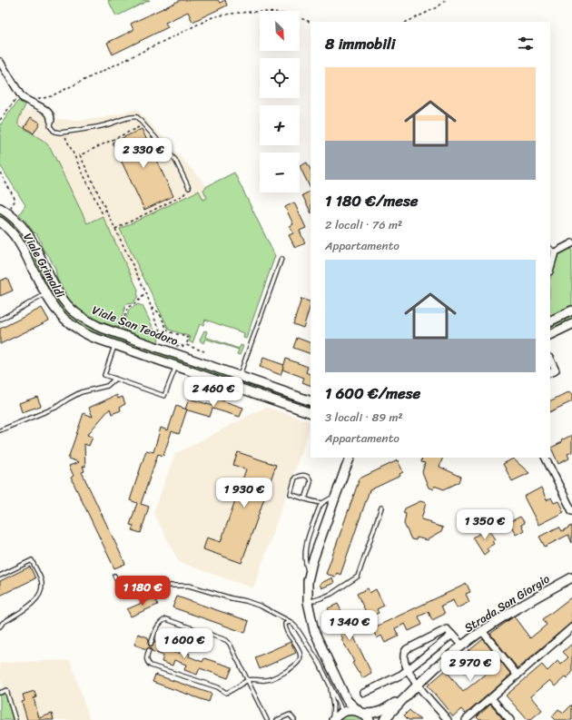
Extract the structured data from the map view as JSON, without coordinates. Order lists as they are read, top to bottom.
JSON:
{
  "streets": {
    "main road": ["Viale Grimaldi", "Viale San Teodoro", "Strada San Giorgio"]
  },
  "north": "bottom right",
  "page": {
    "map_buttons": ["+", "−"],
    "heading": "8 immobili",
    "list": [
      {
        "name": "1 180 €/mese",
        "note": "2 locali · 76 m² · Appartamento"
      },
      {
        "name": "1 600 €/mese",
        "note": "3 locali · 89 m² · Appartamento"
      }
    ],
    "price": [
      "2 330 €",
      "2 460 €",
      "1 930 €",
      "1 350 €",
      "1 180 €",
      "1 340 €",
      "1 600 €",
      "2 970 €"
    ]
  }
}
